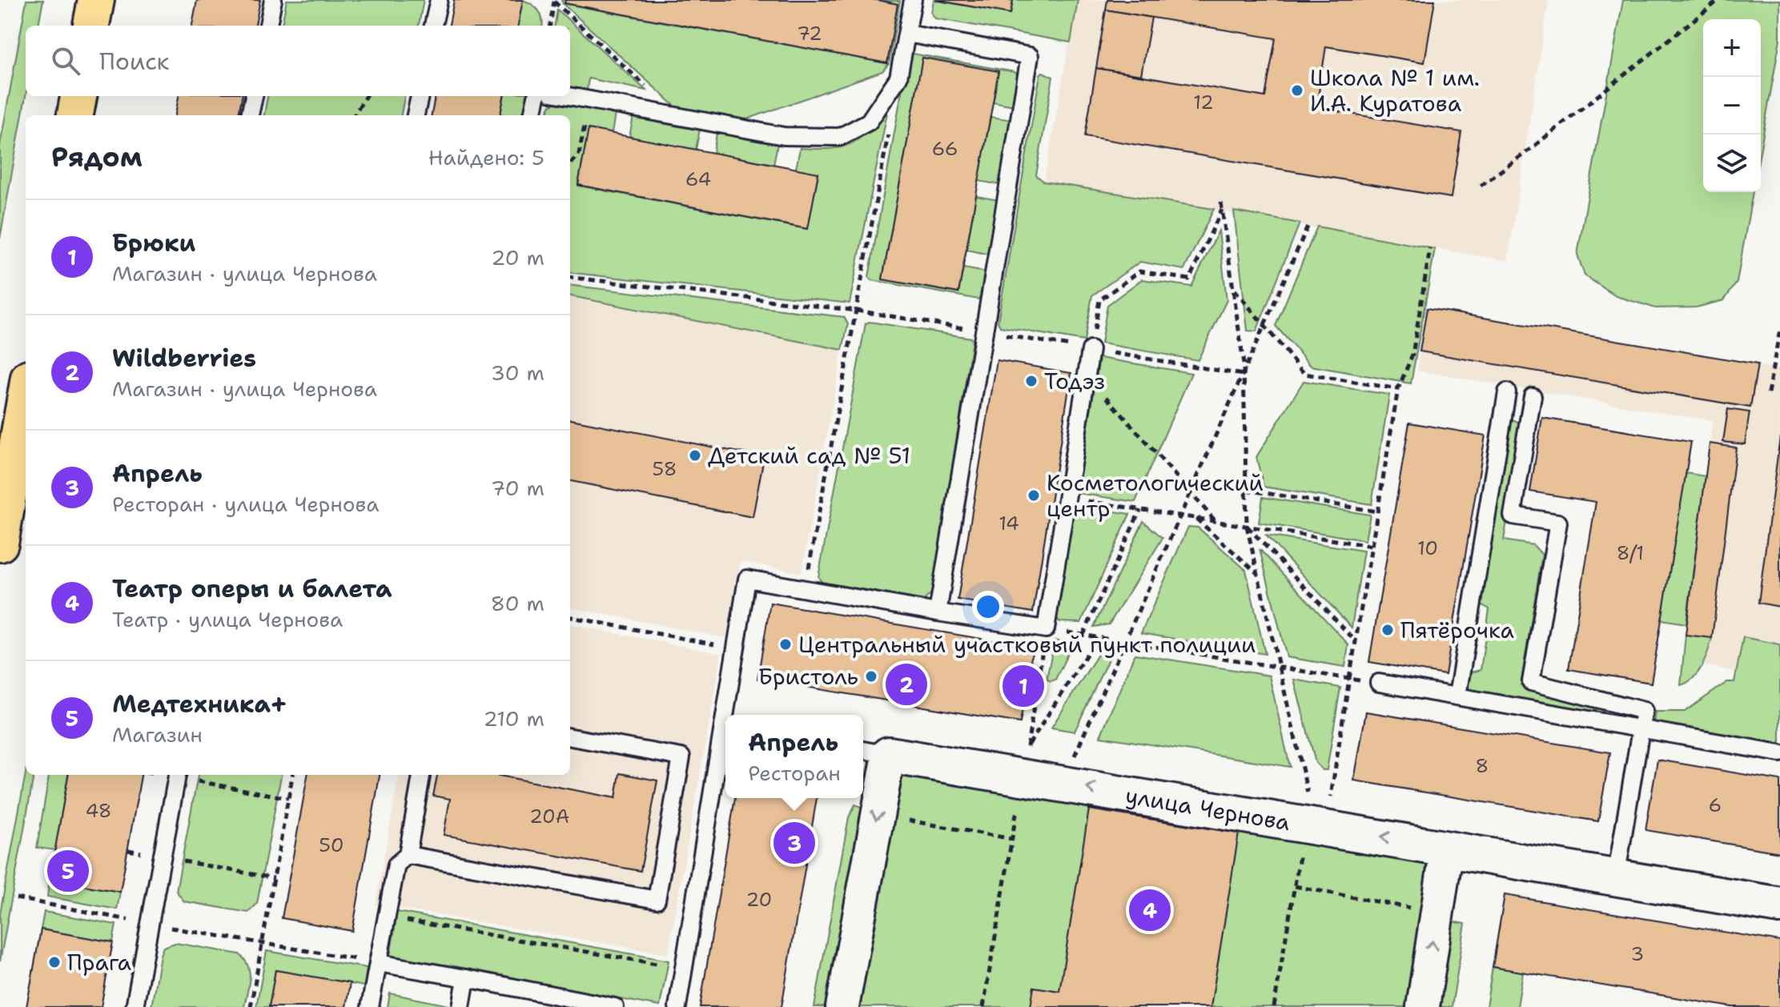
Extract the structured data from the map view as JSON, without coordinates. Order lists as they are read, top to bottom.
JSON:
{
  "streets": {
    "street": ["улица Чернова"]
  },
  "places": [
    "Школа № 1 им. И.А. Куратова",
    "Тодэз",
    "Детский сад № 51",
    "Косметологический центр",
    "Пятёрочка",
    "Центральный участковый пункт полиции",
    "Бристоль",
    "Прага"
  ],
  "house_numbers": [
    "72",
    "12",
    "66",
    "64",
    "58",
    "14",
    "10",
    "8/1",
    "8",
    "6",
    "48",
    "20А",
    "50",
    "20",
    "3"
  ],
  "page": {
    "map_buttons": ["+", "−"],
    "search": "Поиск",
    "heading": ["Рядом", "Найдено: 5"],
    "list": [
      {
        "mark": "1",
        "name": "Брюки",
        "note": "Магазин · улица Чернова",
        "value": "20 m"
      },
      {
        "mark": "2",
        "name": "Wildberries",
        "note": "Магазин · улица Чернова",
        "value": "30 m"
      },
      {
        "mark": "3",
        "name": "Апрель",
        "note": "Ресторан · улица Чернова",
        "value": "70 m"
      },
      {
        "mark": "4",
        "name": "Театр оперы и балета",
        "note": "Театр · улица Чернова",
        "value": "80 m"
      },
      {
        "mark": "5",
        "name": "Медтехника+",
        "note": "Магазин",
        "value": "210 m"
      }
    ],
    "pins": [
      "2",
      "1",
      "3",
      "5",
      "4"
    ],
    "popup": ["Апрель", "Ресторан"]
  }
}
